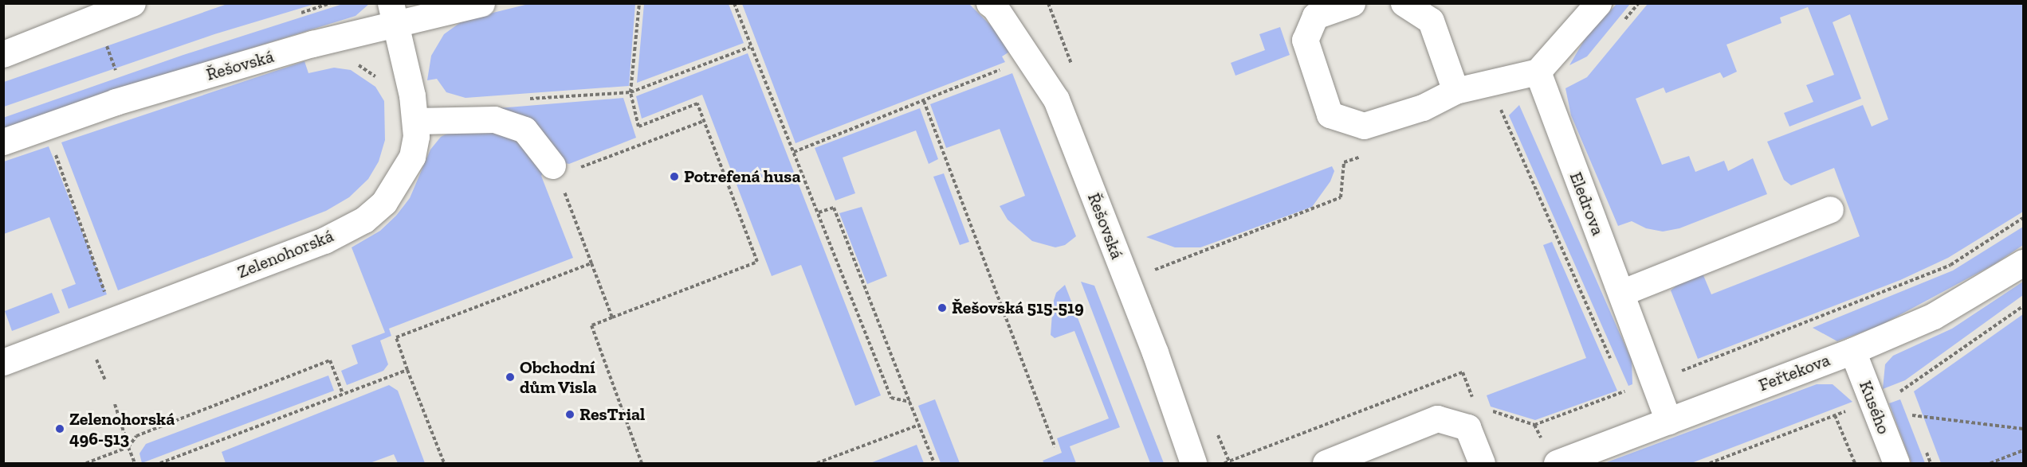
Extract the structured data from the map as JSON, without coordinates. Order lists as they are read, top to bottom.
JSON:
{
  "streets": {
    "street": [
      "Řešovská",
      "Eledrova",
      "Zelenohorská",
      "Feřtekova",
      "Kusého"
    ]
  },
  "crossings": [
    ["Řešovská", "Zelenohorská"],
    ["Eledrova", "Feřtekova"],
    ["Feřtekova", "Kusého"]
  ],
  "places": [
    "Potrefená husa",
    "Řešovská 515-519",
    "Obchodní dům Visla",
    "ResTrial",
    "Zelenohorská 496-513"
  ]
}
